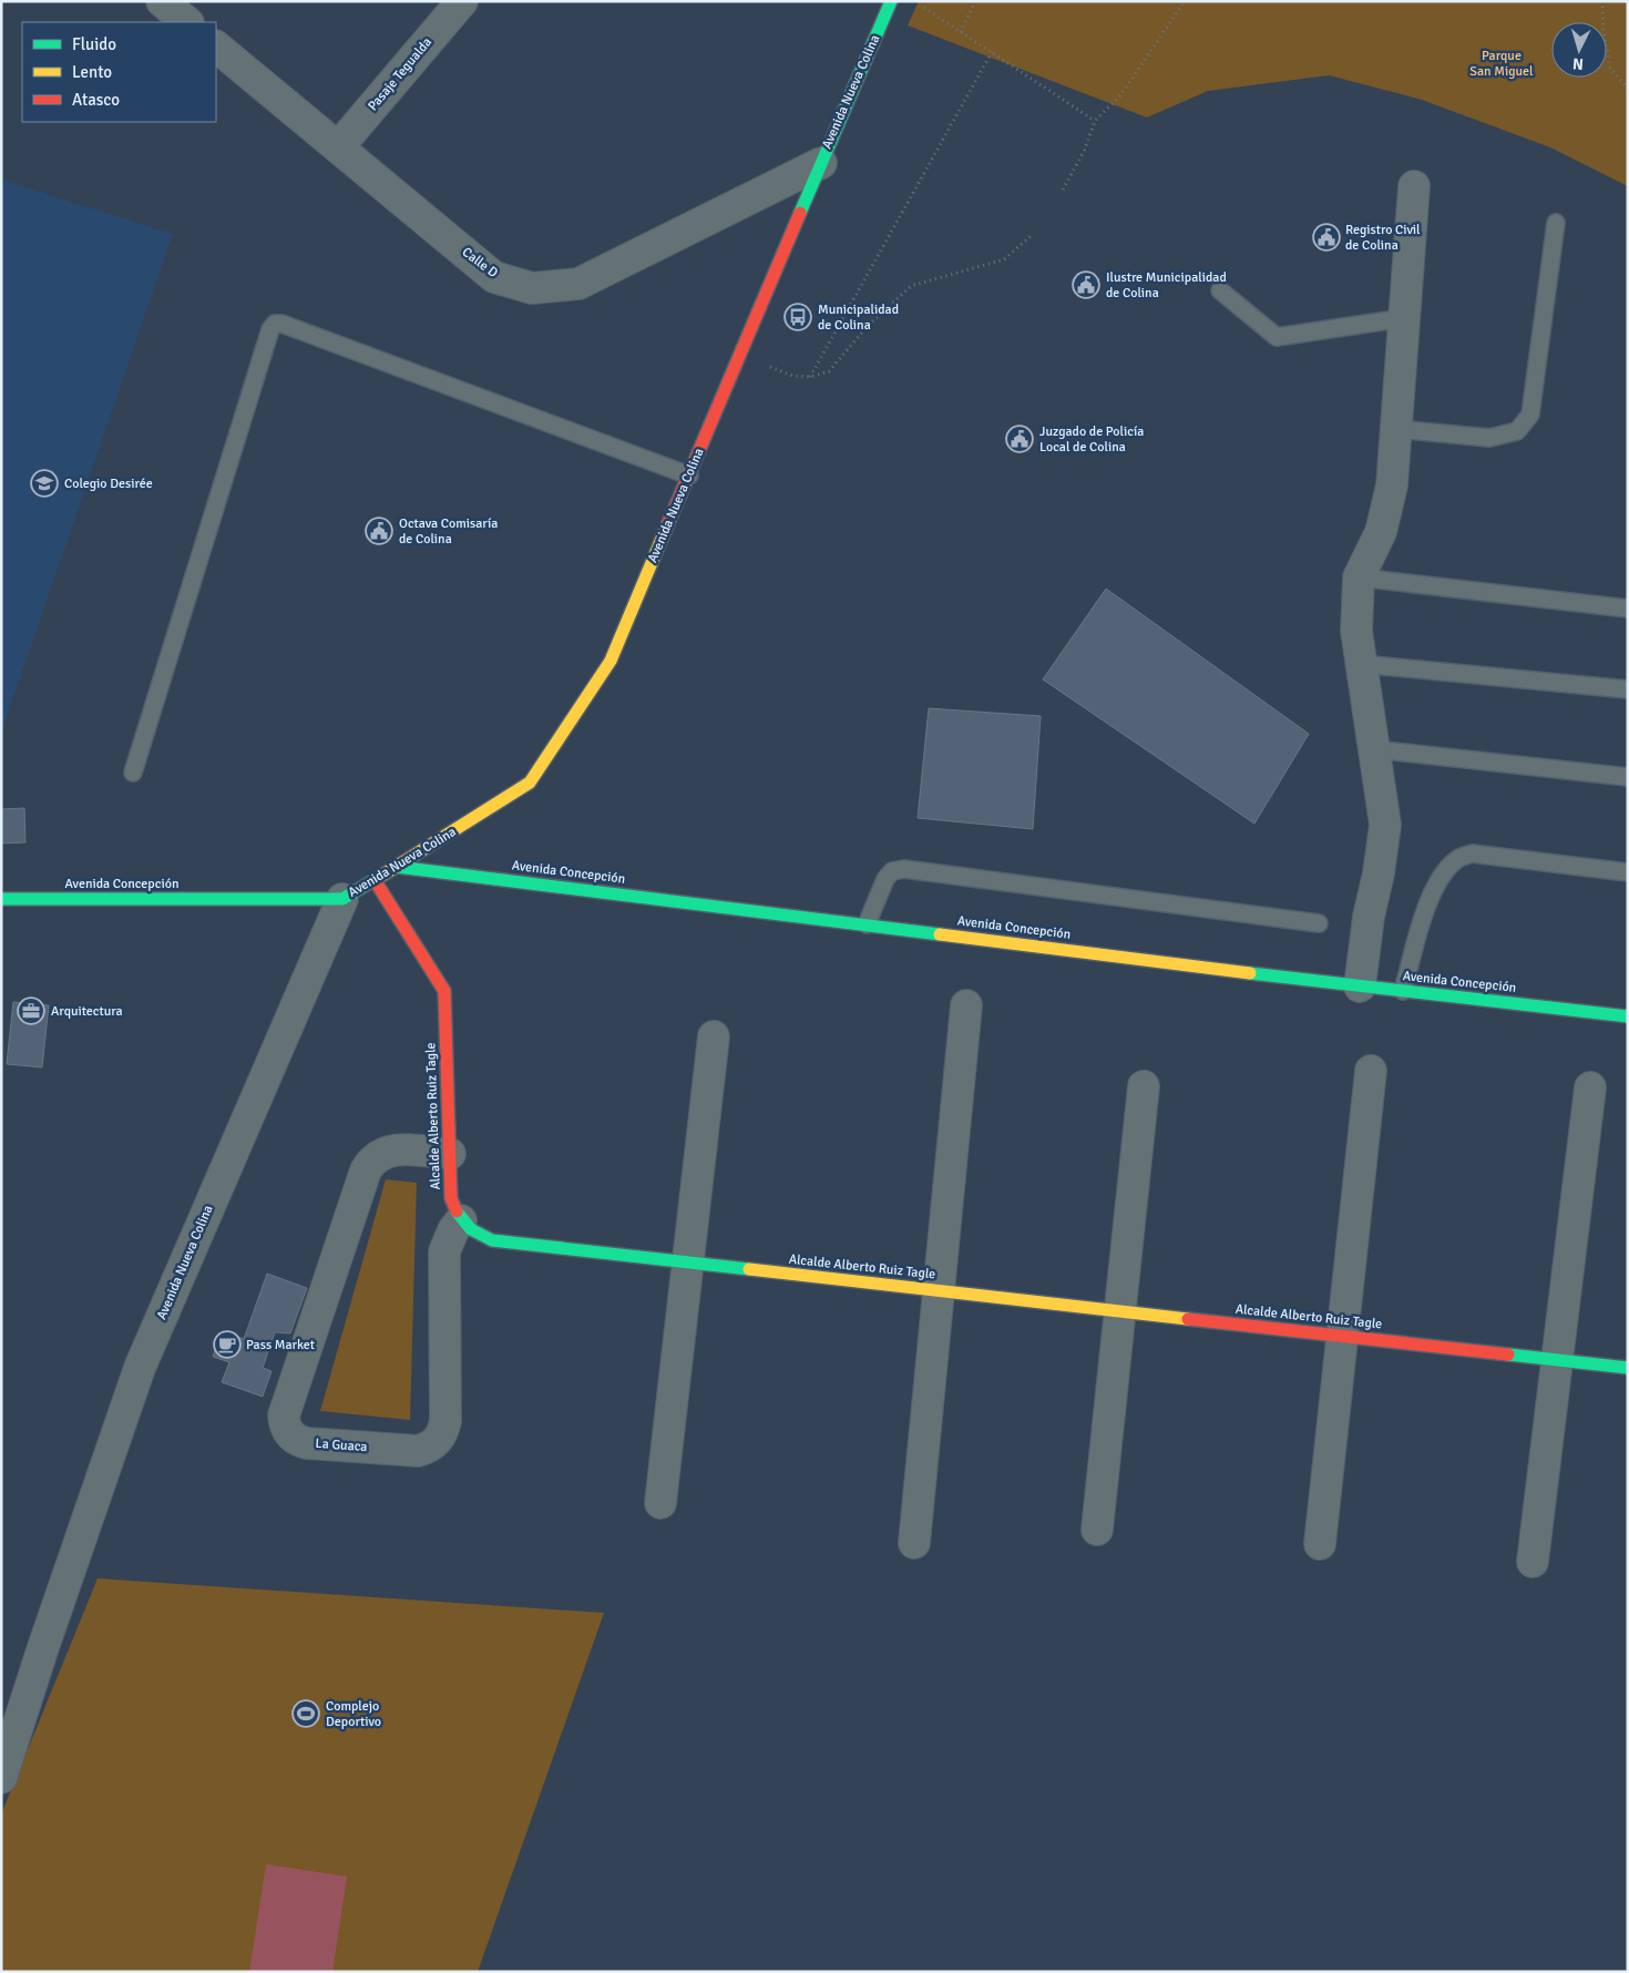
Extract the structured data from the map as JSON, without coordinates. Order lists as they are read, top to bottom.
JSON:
{
  "streets": {
    "street": [
      "Pasaje Tegualda",
      "Avenida Nueva Colina",
      "Calle D",
      "Avenida Concepción",
      "Alcalde Alberto Ruiz Tagle",
      "La Guaca"
    ]
  },
  "crossings": [
    ["Pasaje Tegualda", "Calle D"],
    ["Avenida Nueva Colina", "Calle D"],
    ["Avenida Nueva Colina", "Avenida Concepción"],
    ["Avenida Nueva Colina", "Alcalde Alberto Ruiz Tagle"],
    ["Alcalde Alberto Ruiz Tagle", "La Guaca"]
  ],
  "parks": ["Parque San Miguel"],
  "places": {
    "public building": [
      "Registro Civil de Colina",
      "Ilustre Municipalidad de Colina",
      "Juzgado de Policía Local de Colina",
      "Octava Comisaría de Colina"
    ],
    "bus stop": ["Municipalidad de Colina"],
    "school or university": ["Colegio Desirée"],
    "office": ["Arquitectura"],
    "cafe": ["Pass Market"],
    "sports": ["Complejo Deportivo"]
  },
  "legend": ["Fluido", "Lento", "Atasco"],
  "north": "bottom"
}
